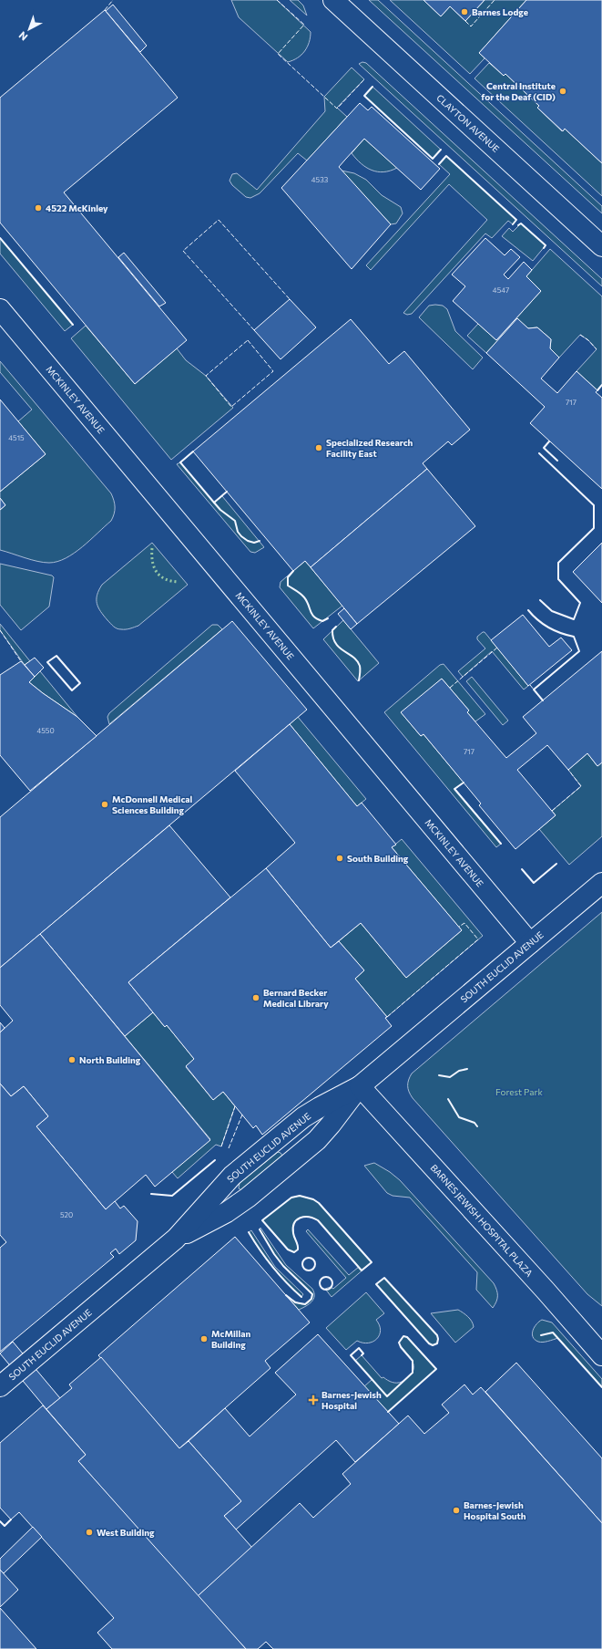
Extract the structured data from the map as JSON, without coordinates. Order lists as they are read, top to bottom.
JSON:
{
  "streets": {
    "street": [
      "CLAYTON AVENUE",
      "MCKINLEY AVENUE",
      "SOUTH EUCLID AVENUE",
      "BARNES JEWISH HOSPITAL PLAZA"
    ]
  },
  "crossings": [
    ["MCKINLEY AVENUE", "SOUTH EUCLID AVENUE"],
    ["SOUTH EUCLID AVENUE", "BARNES JEWISH HOSPITAL PLAZA"]
  ],
  "parks": ["Forest Park"],
  "places": {
    "other": [
      "Barnes Lodge",
      "Central Institute for the Deaf (CID)",
      "4522 McKinley",
      "Specialized Research Facility East",
      "McDonnell Medical Sciences Building",
      "South Building",
      "Bernard Becker Medical Library",
      "North Building",
      "McMillan Building",
      "Barnes-Jewish Hospital South",
      "West Building"
    ],
    "health": ["Barnes-Jewish Hospital"]
  },
  "house_numbers": [
    "4533",
    "4547",
    "717",
    "4515",
    "4550",
    "717",
    "520"
  ],
  "north": "bottom left"
}
